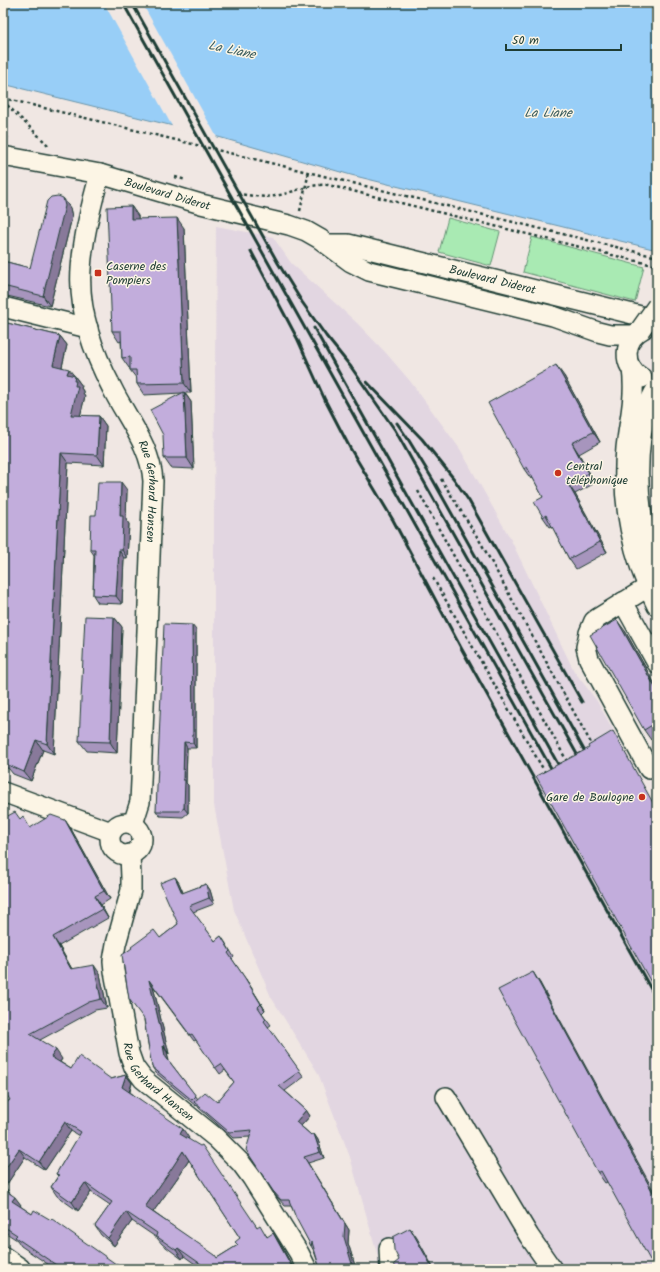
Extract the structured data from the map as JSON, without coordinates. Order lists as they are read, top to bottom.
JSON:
{
  "streets": {
    "street": ["Boulevard Diderot", "Rue Gerhard Hansen"]
  },
  "crossings": [
    ["Boulevard Diderot", "Rue Gerhard Hansen"]
  ],
  "water": ["La Liane"],
  "places": {
    "transit": ["Caserne des Pompiers"],
    "other": ["Central téléphonique", "Gare de Boulogne"]
  },
  "scale_bar": "50 m"
}
